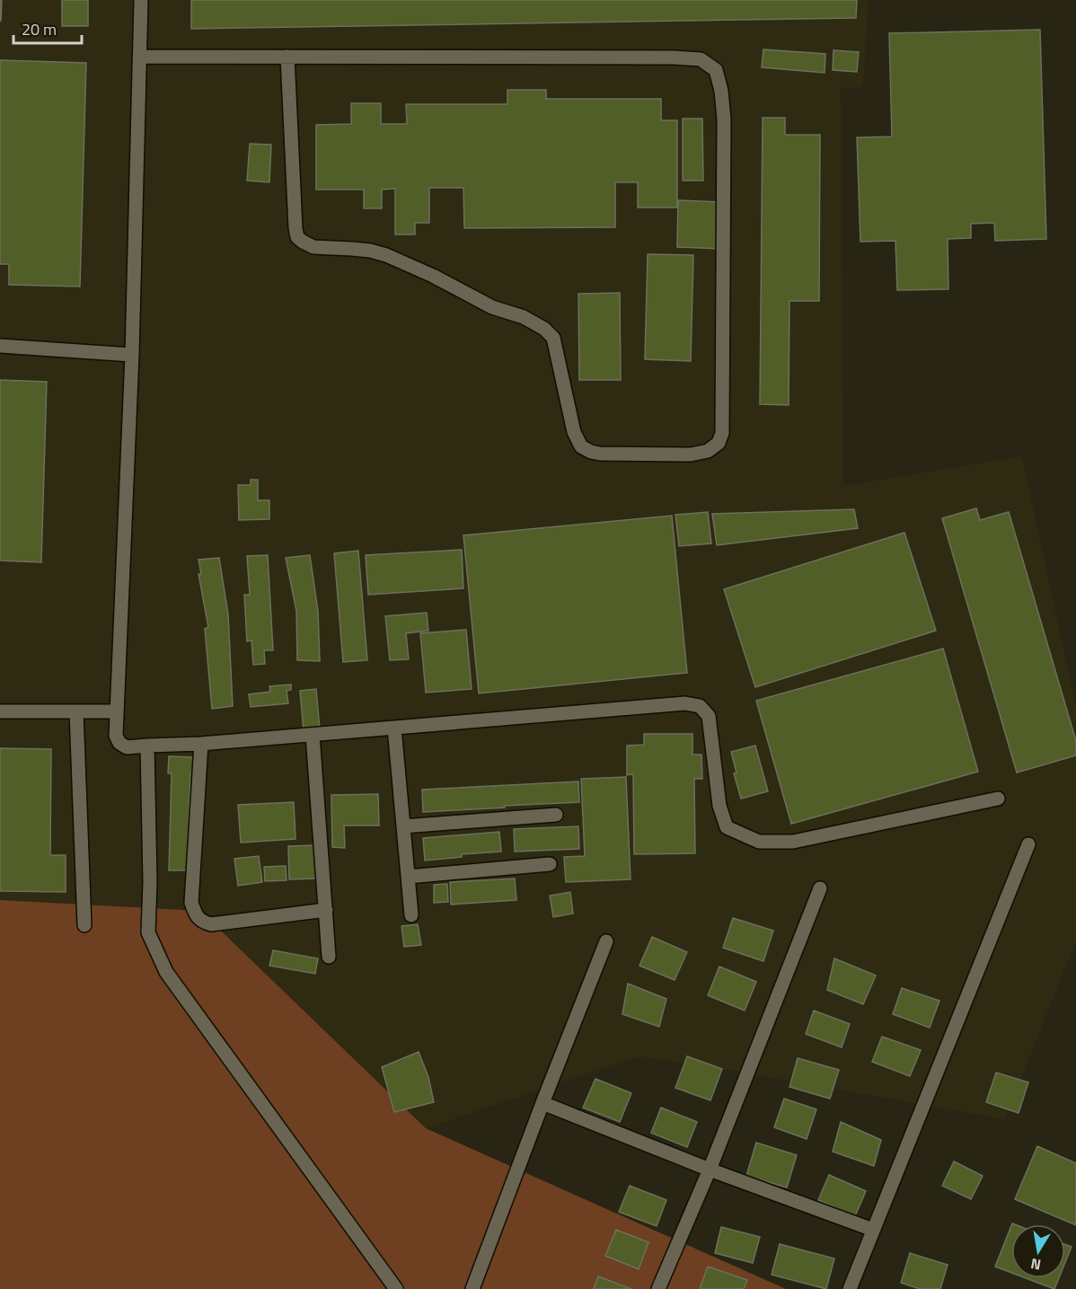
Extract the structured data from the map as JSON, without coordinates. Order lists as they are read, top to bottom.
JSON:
{
  "scale_bar": "20 m",
  "north": "bottom"
}
